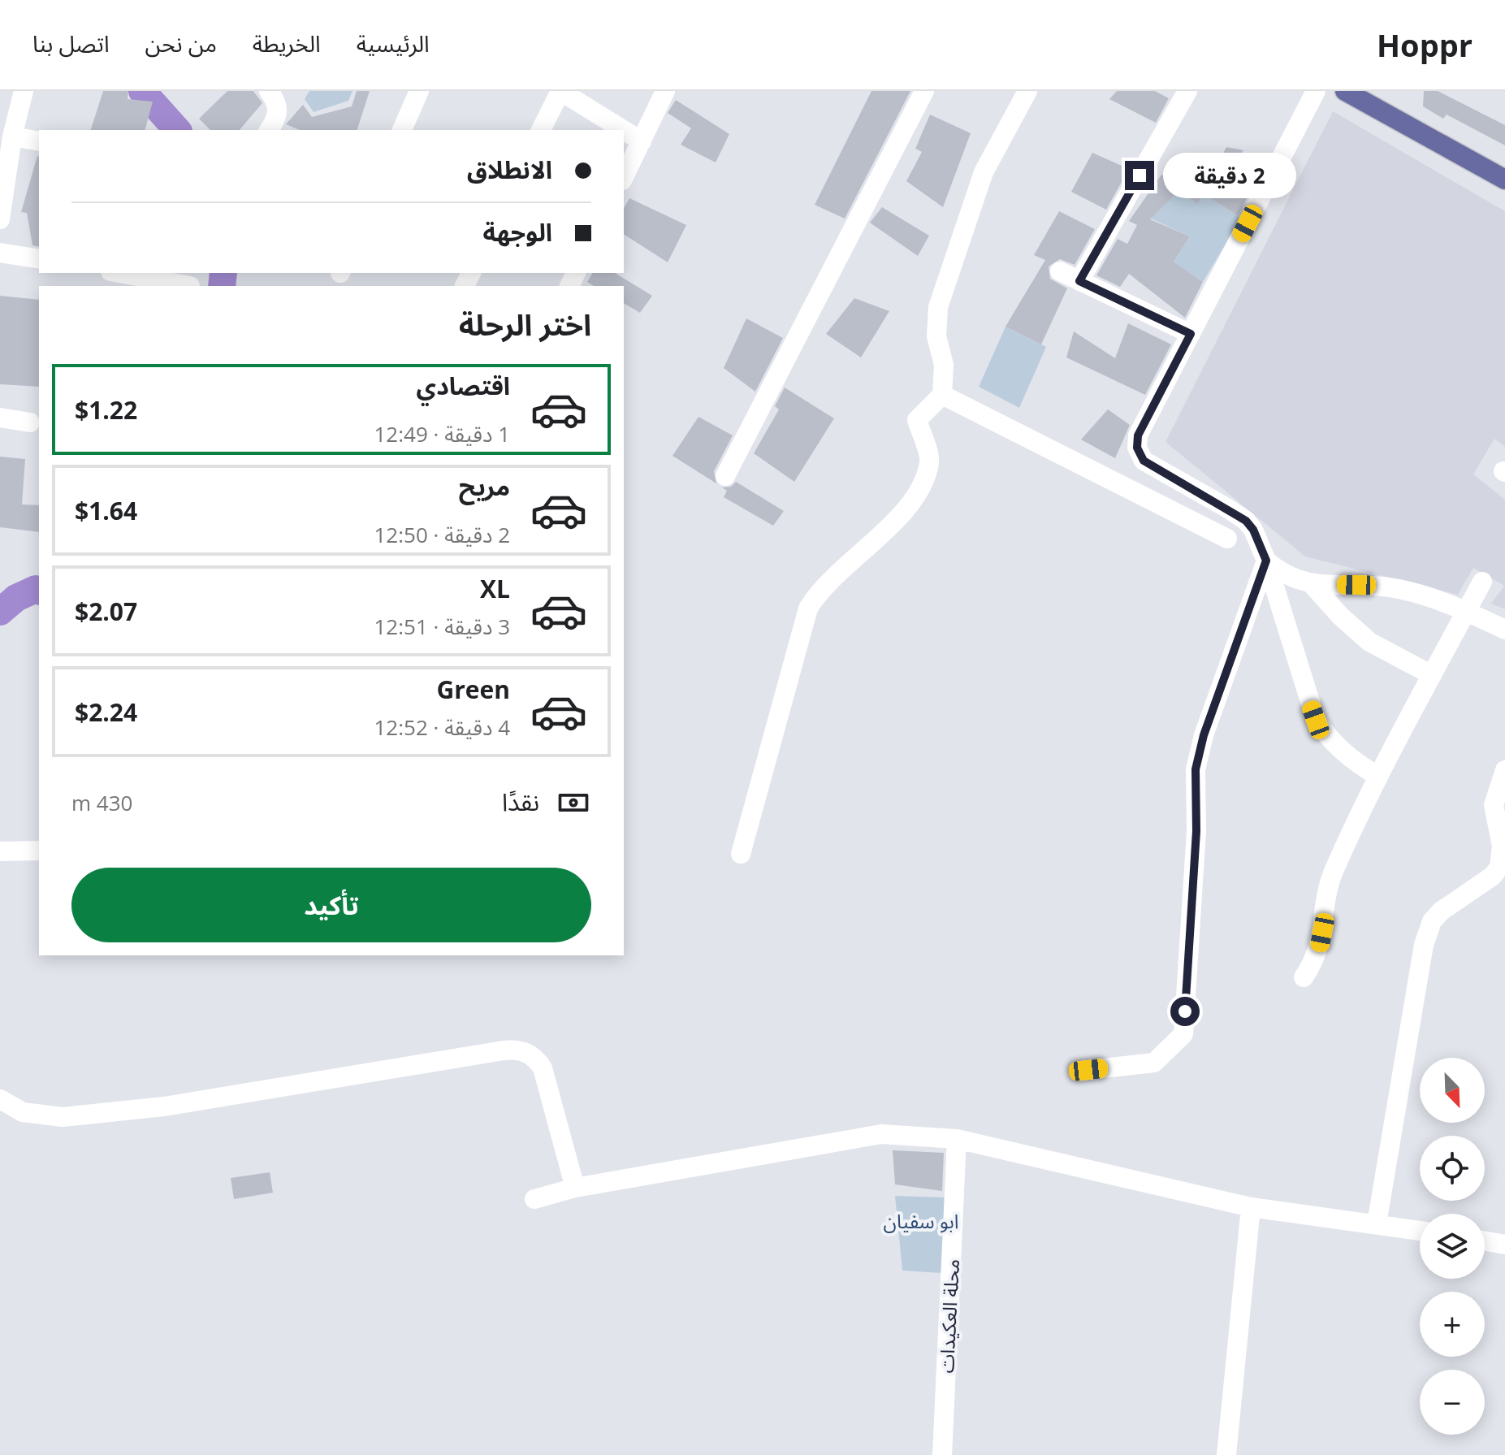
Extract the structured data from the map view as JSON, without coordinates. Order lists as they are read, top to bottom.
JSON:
{
  "streets": {
    "street": ["محلة العكيدات"]
  },
  "parks": ["ابو سفيان"],
  "north": "bottom right",
  "page": {
    "header": "Hoppr",
    "nav": [
      "الرئيسية",
      "الخريطة",
      "من نحن",
      "اتصل بنا"
    ],
    "banner": ["الانطلاق", "الوجهة"],
    "bubble": "2 دقيقة",
    "heading": "اختر الرحلة",
    "list": [
      {
        "name": "اقتصادي",
        "note": "1 دقيقة · 12:49",
        "value": "$1.22"
      },
      {
        "name": "مريح",
        "note": "2 دقيقة · 12:50",
        "value": "$1.64"
      },
      {
        "name": "XL",
        "note": "3 دقيقة · 12:51",
        "value": "$2.07"
      },
      {
        "name": "Green",
        "note": "4 دقيقة · 12:52",
        "value": "$2.24"
      }
    ],
    "pay": ["نقدًا", "430 m"],
    "buttons": "تأكيد",
    "map_buttons": ["+", "−"]
  }
}
